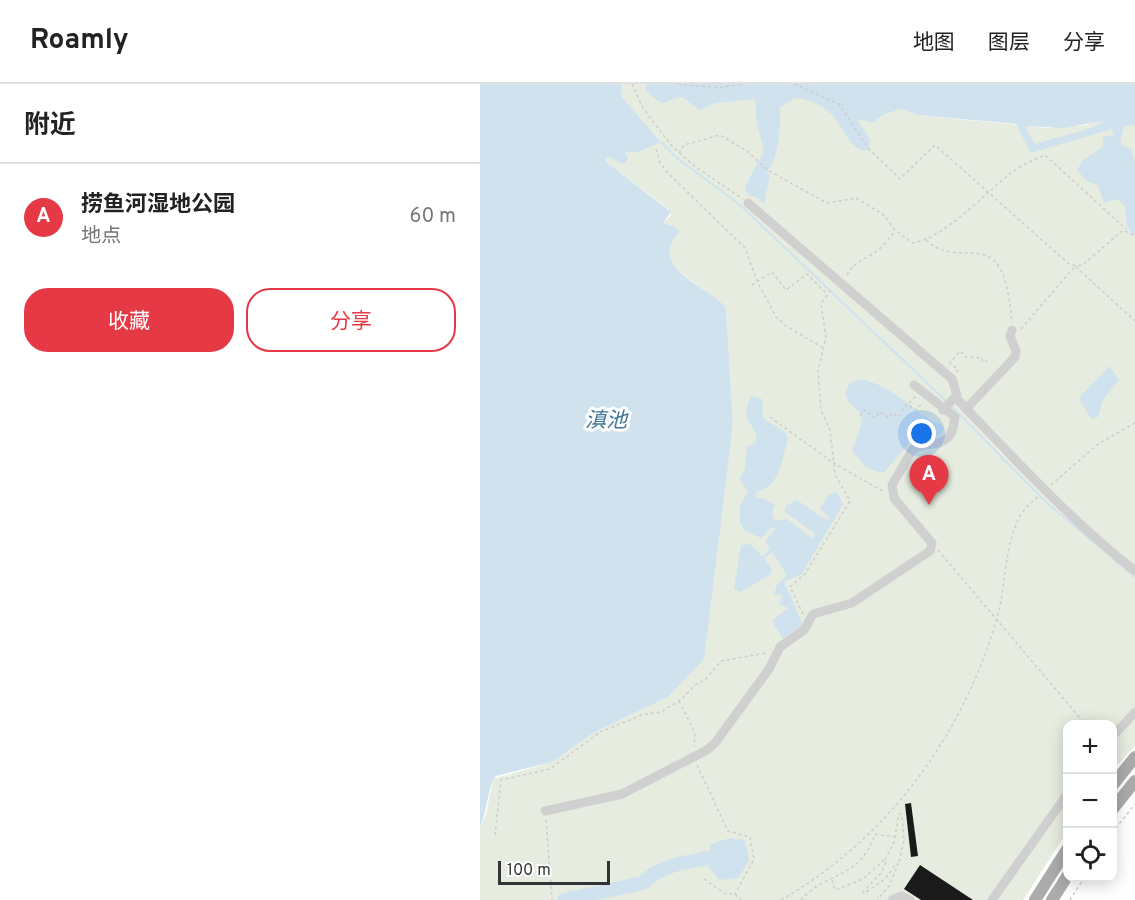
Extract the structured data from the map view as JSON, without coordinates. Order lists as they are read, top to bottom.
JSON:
{
  "water": ["滇池"],
  "scale_bar": "100 m",
  "page": {
    "header": "Roamly",
    "nav": ["地图", "图层", "分享"],
    "heading": "附近",
    "list": [
      {
        "mark": "A",
        "name": "捞鱼河湿地公园",
        "note": "地点",
        "value": "60 m"
      }
    ],
    "buttons": ["收藏", "分享"],
    "pins": "A",
    "map_buttons": ["+", "−"],
    "scale": "100 m"
  }
}
